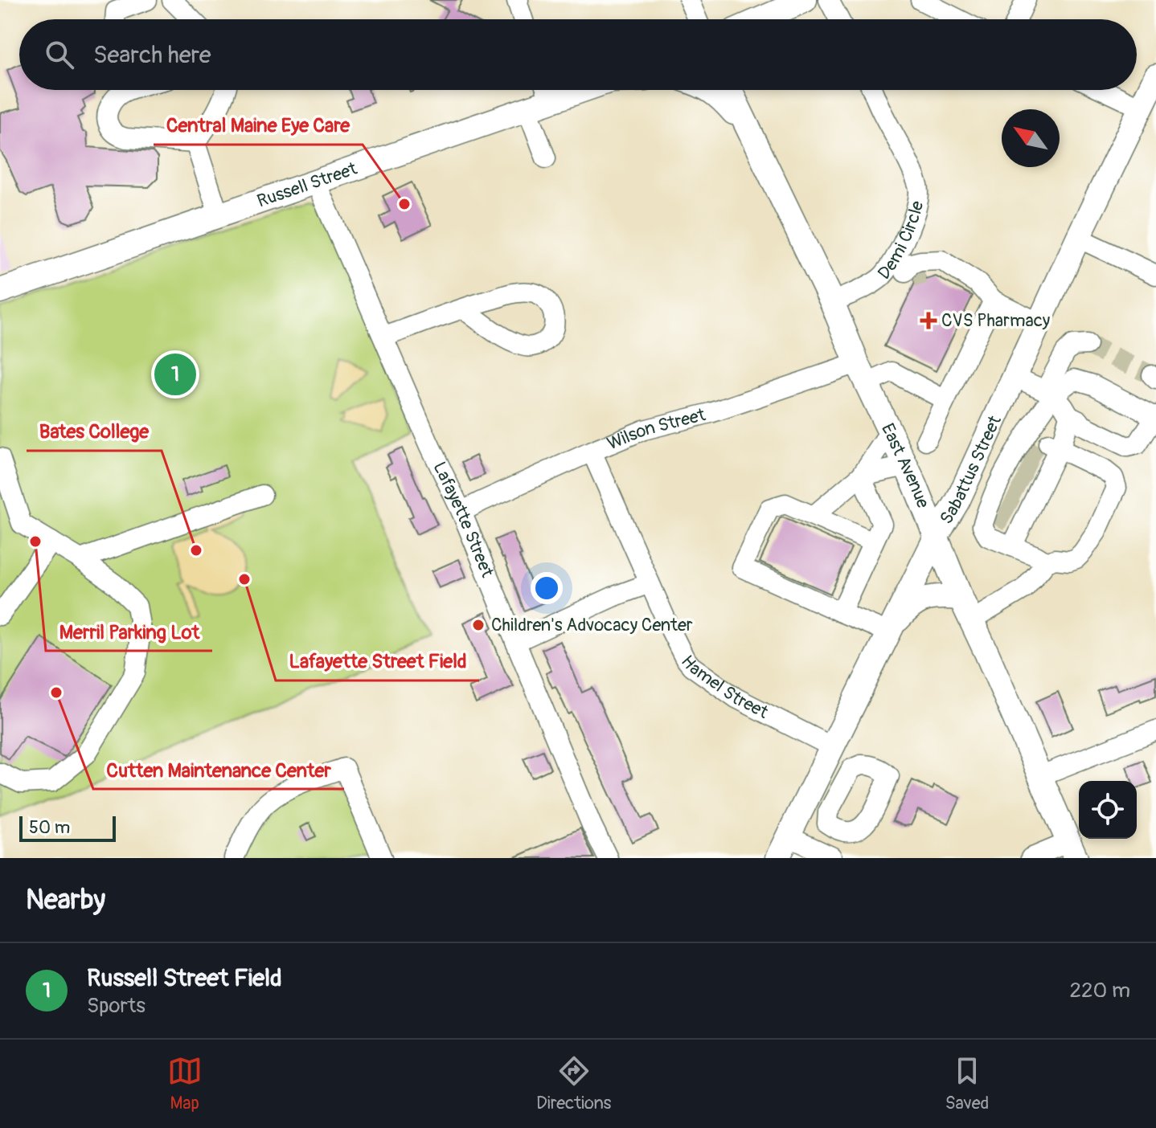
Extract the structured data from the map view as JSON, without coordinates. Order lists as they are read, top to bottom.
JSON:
{
  "streets": {
    "main road": ["Russell Street", "East Avenue", "Sabattus Street"],
    "street": [
      "Demi Circle",
      "Wilson Street",
      "Lafayette Street",
      "Hamel Street"
    ]
  },
  "crossings": [
    ["Russell Street", "Lafayette Street"],
    ["Demi Circle", "East Avenue"],
    ["Wilson Street", "East Avenue"],
    ["Wilson Street", "Lafayette Street"],
    ["Wilson Street", "Hamel Street"],
    ["East Avenue", "Sabattus Street"],
    ["Sabattus Street", "Hamel Street"]
  ],
  "places": {
    "other": [
      "Central Maine Eye Care",
      "Merril Parking Lot",
      "Bates College",
      "Lafayette Street Field",
      "Children's Advocacy Center",
      "Cutten Maintenance Center"
    ],
    "health": ["CVS Pharmacy"]
  },
  "scale_bar": "50 m",
  "north": "top left",
  "page": {
    "search": "Search here",
    "pins": "1",
    "scale": "50 m",
    "heading": "Nearby",
    "list": [
      {
        "mark": "1",
        "name": "Russell Street Field",
        "note": "Sports",
        "value": "220 m"
      }
    ],
    "nav": ["Map", "Directions", "Saved"]
  }
}
